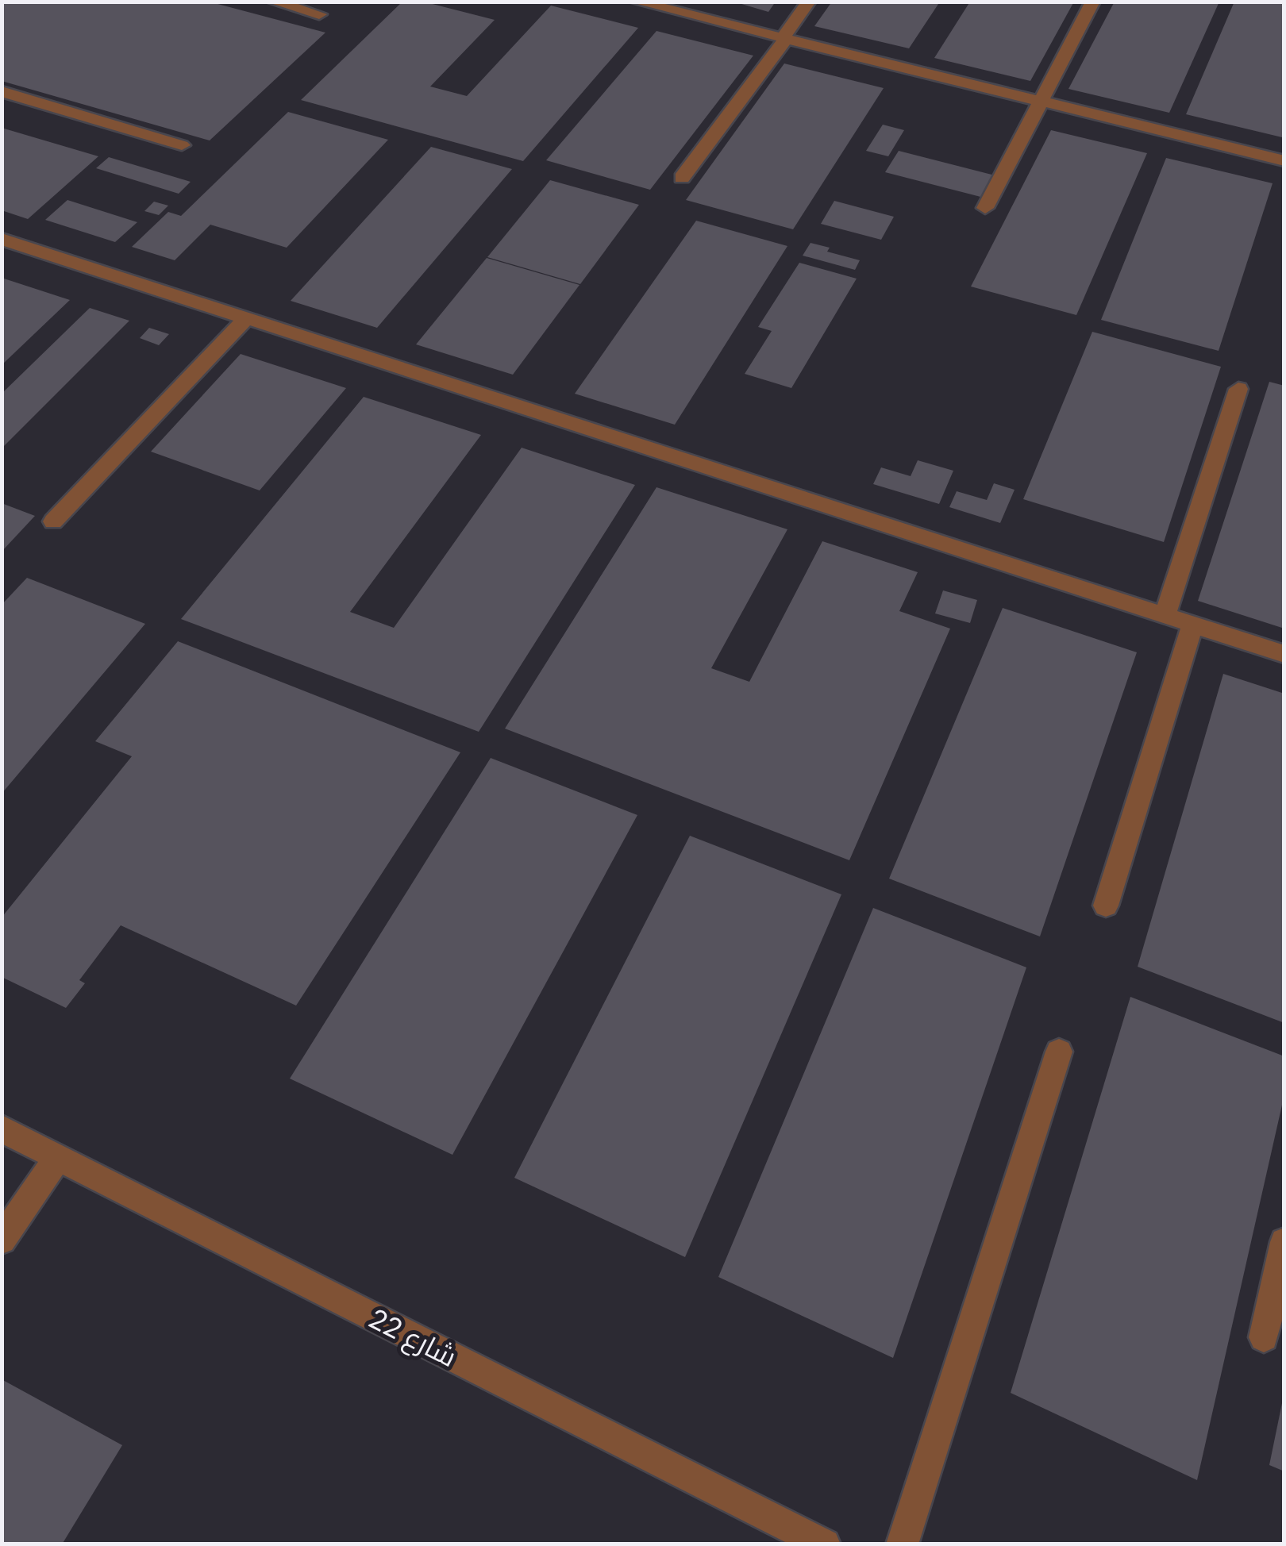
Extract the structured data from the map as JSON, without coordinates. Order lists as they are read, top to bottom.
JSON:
{
  "streets": {
    "street": ["شارع 22"]
  }
}
